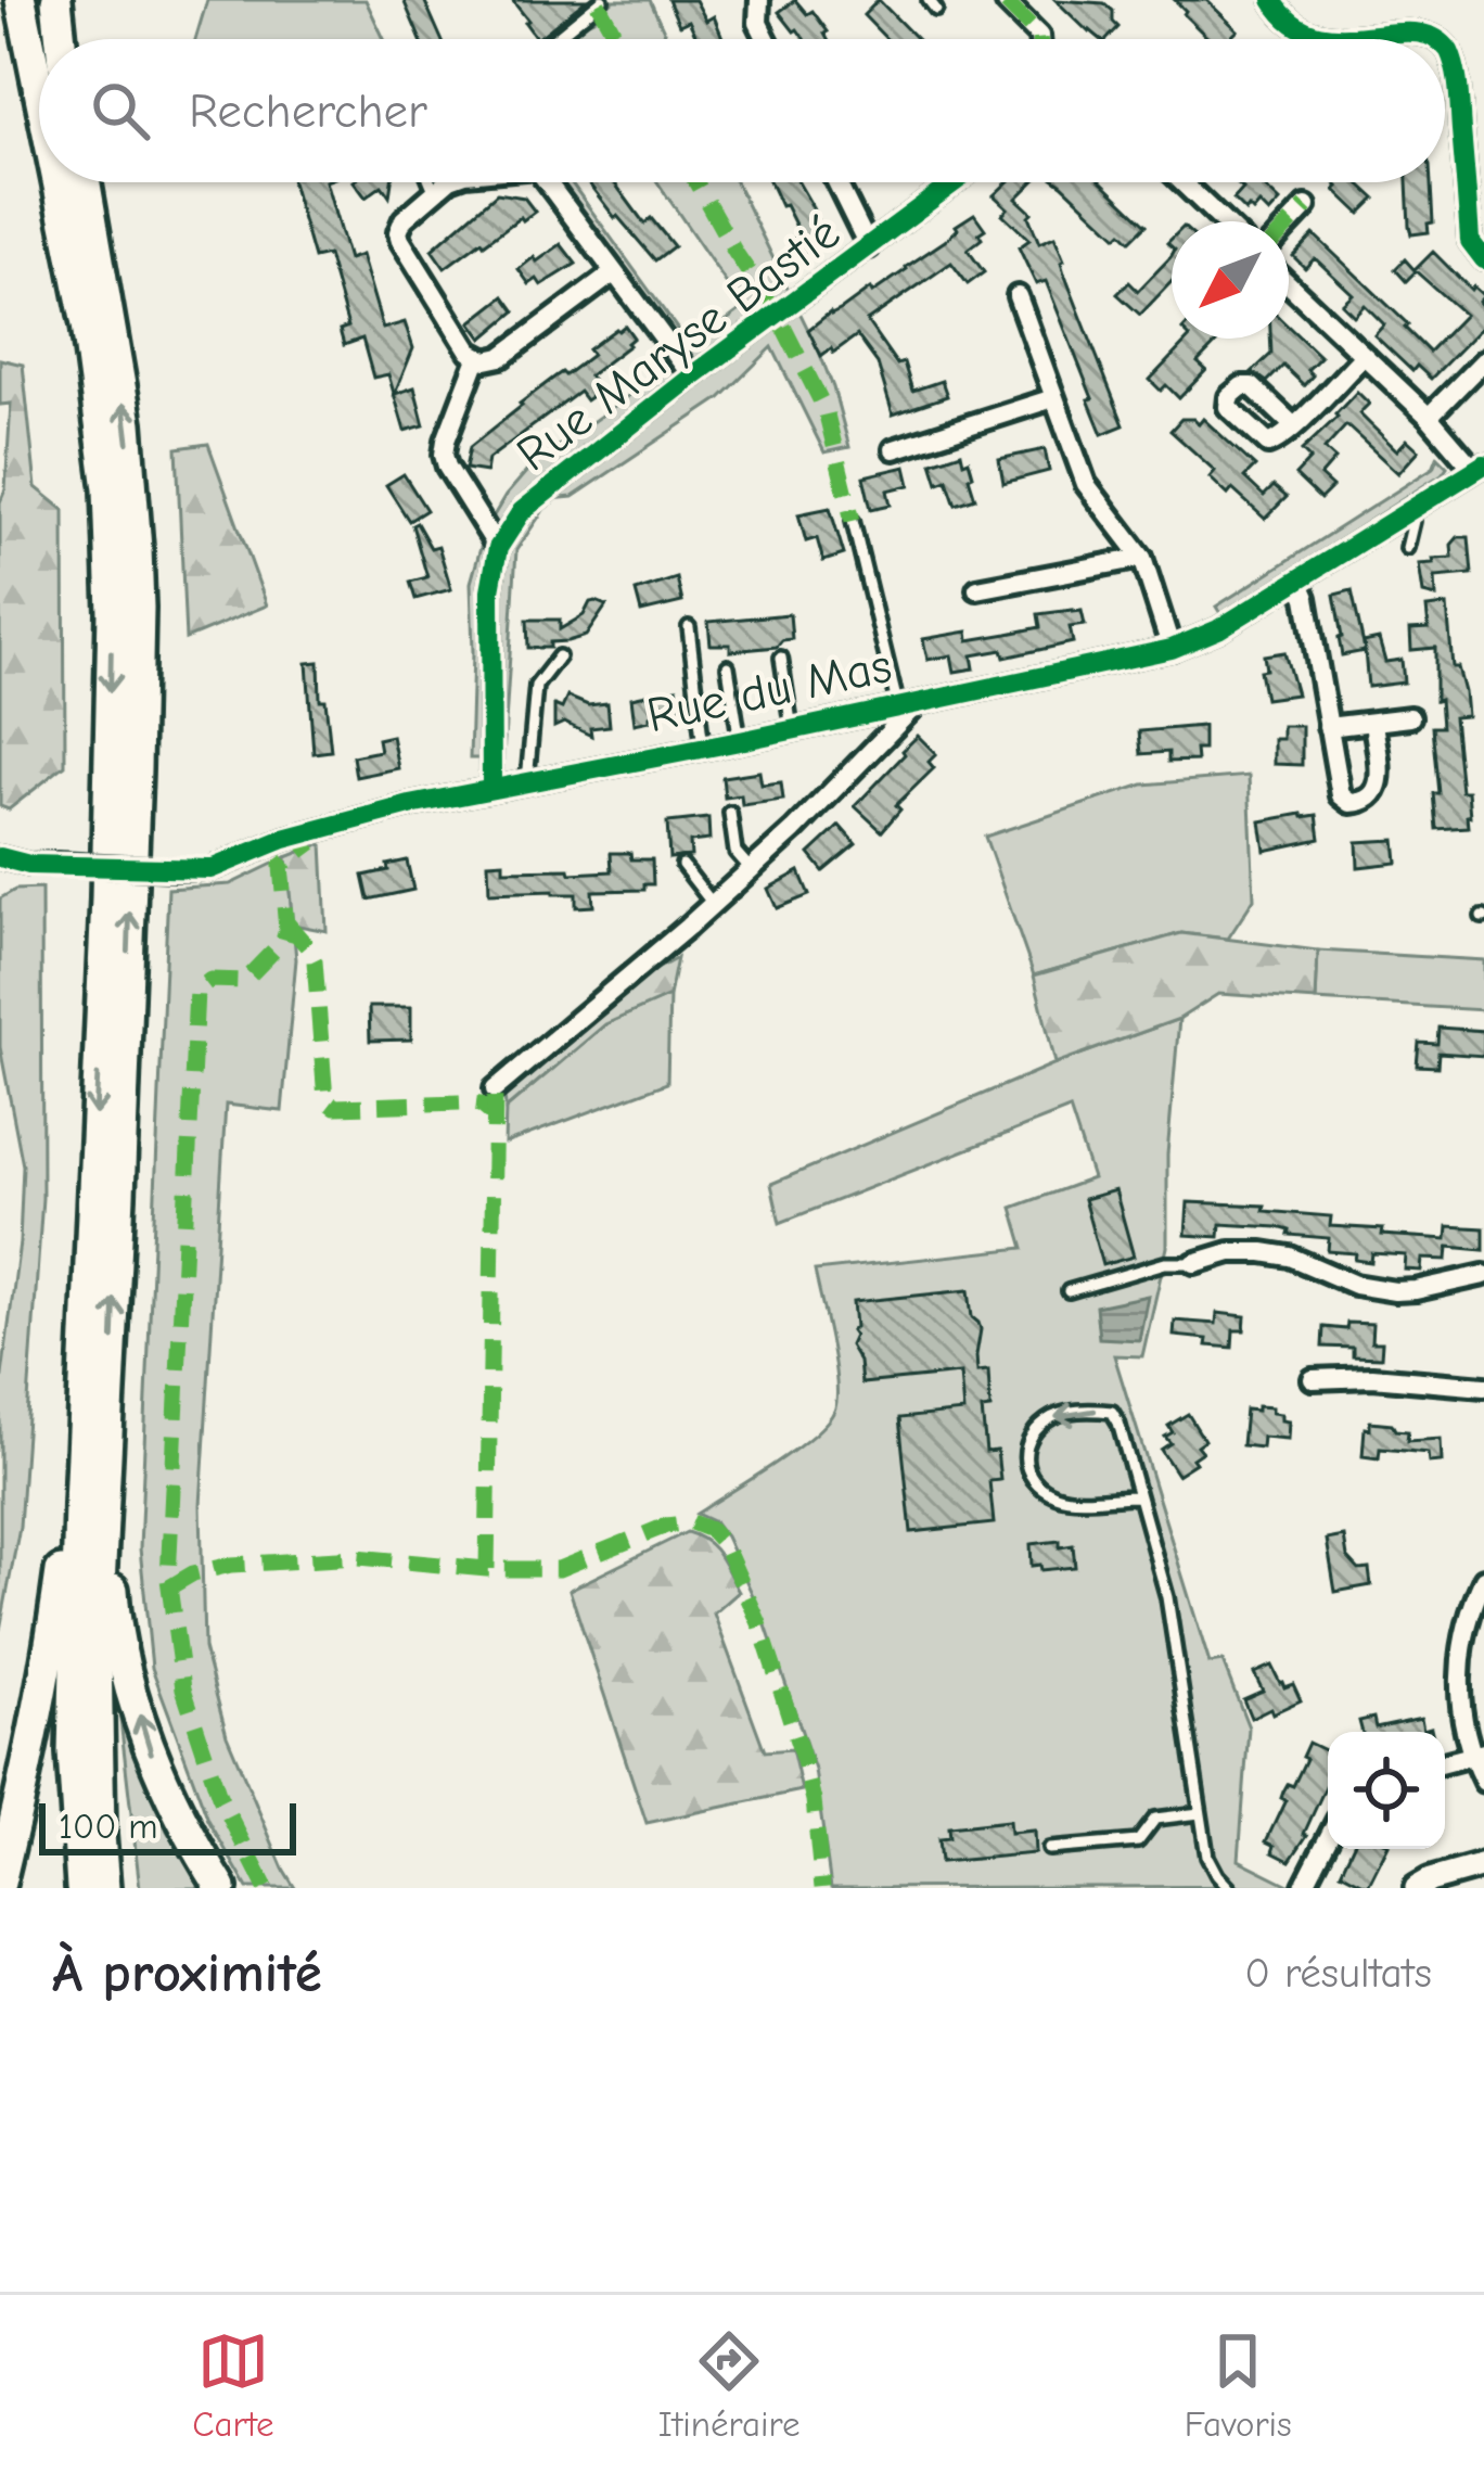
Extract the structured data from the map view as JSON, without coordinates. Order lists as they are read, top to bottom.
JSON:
{
  "streets": {
    "street": ["Rue Maryse Bastié", "Rue du Mas"]
  },
  "scale_bar": "100 m",
  "north": "bottom left",
  "page": {
    "search": "Rechercher",
    "scale": "100 m",
    "heading": ["À proximité", "0 résultats"],
    "nav": ["Carte", "Itinéraire", "Favoris"]
  }
}
